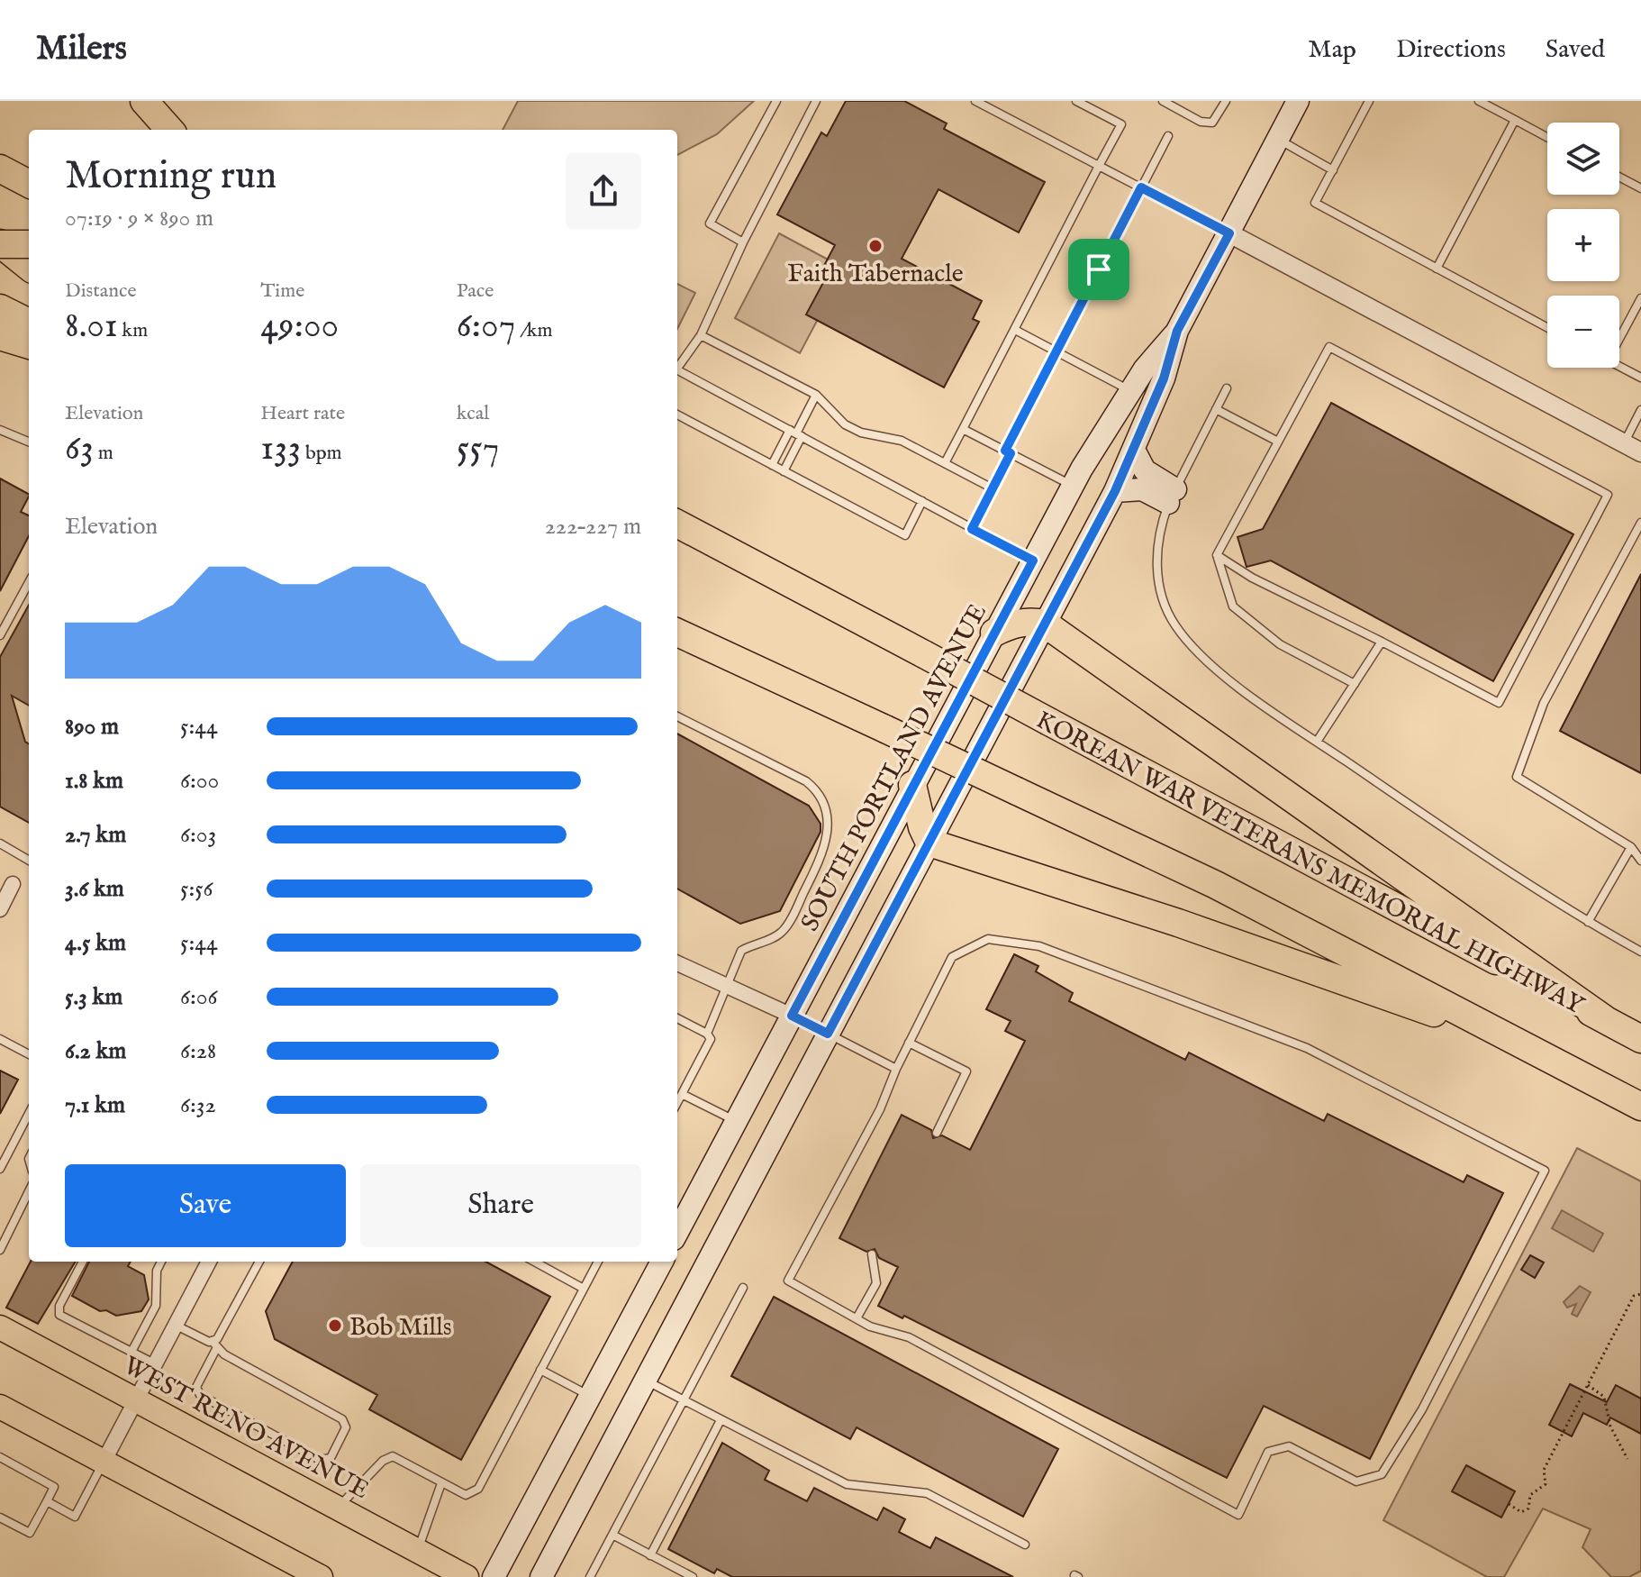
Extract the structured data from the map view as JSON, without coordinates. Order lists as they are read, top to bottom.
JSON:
{
  "streets": {
    "highway": ["KOREAN WAR VETERANS MEMORIAL HIGHWAY"],
    "main road": ["SOUTH PORTLAND AVENUE", "WEST RENO AVENUE"]
  },
  "places": ["Faith Tabernacle", "Bob Mills"],
  "page": {
    "header": "Milers",
    "nav": ["Map", "Directions", "Saved"],
    "map_buttons": ["+", "−"],
    "heading": ["Morning run", "07:19 · 9 × 890 m"],
    "stats": [
      ["Distance", "8.01 km"],
      ["Time", "49:00"],
      ["Pace", "6:07 /km"],
      ["Elevation", "63 m"],
      ["Heart rate", "133 bpm"],
      ["kcal", "557"]
    ],
    "chart": ["Elevation", "222–227 m"],
    "list": [
      {
        "name": "890 m",
        "note": "5:44"
      },
      {
        "name": "1.8 km",
        "note": "6:00"
      },
      {
        "name": "2.7 km",
        "note": "6:03"
      },
      {
        "name": "3.6 km",
        "note": "5:56"
      },
      {
        "name": "4.5 km",
        "note": "5:44"
      },
      {
        "name": "5.3 km",
        "note": "6:06"
      },
      {
        "name": "6.2 km",
        "note": "6:28"
      },
      {
        "name": "7.1 km",
        "note": "6:32"
      }
    ],
    "buttons": ["Save", "Share"]
  }
}
